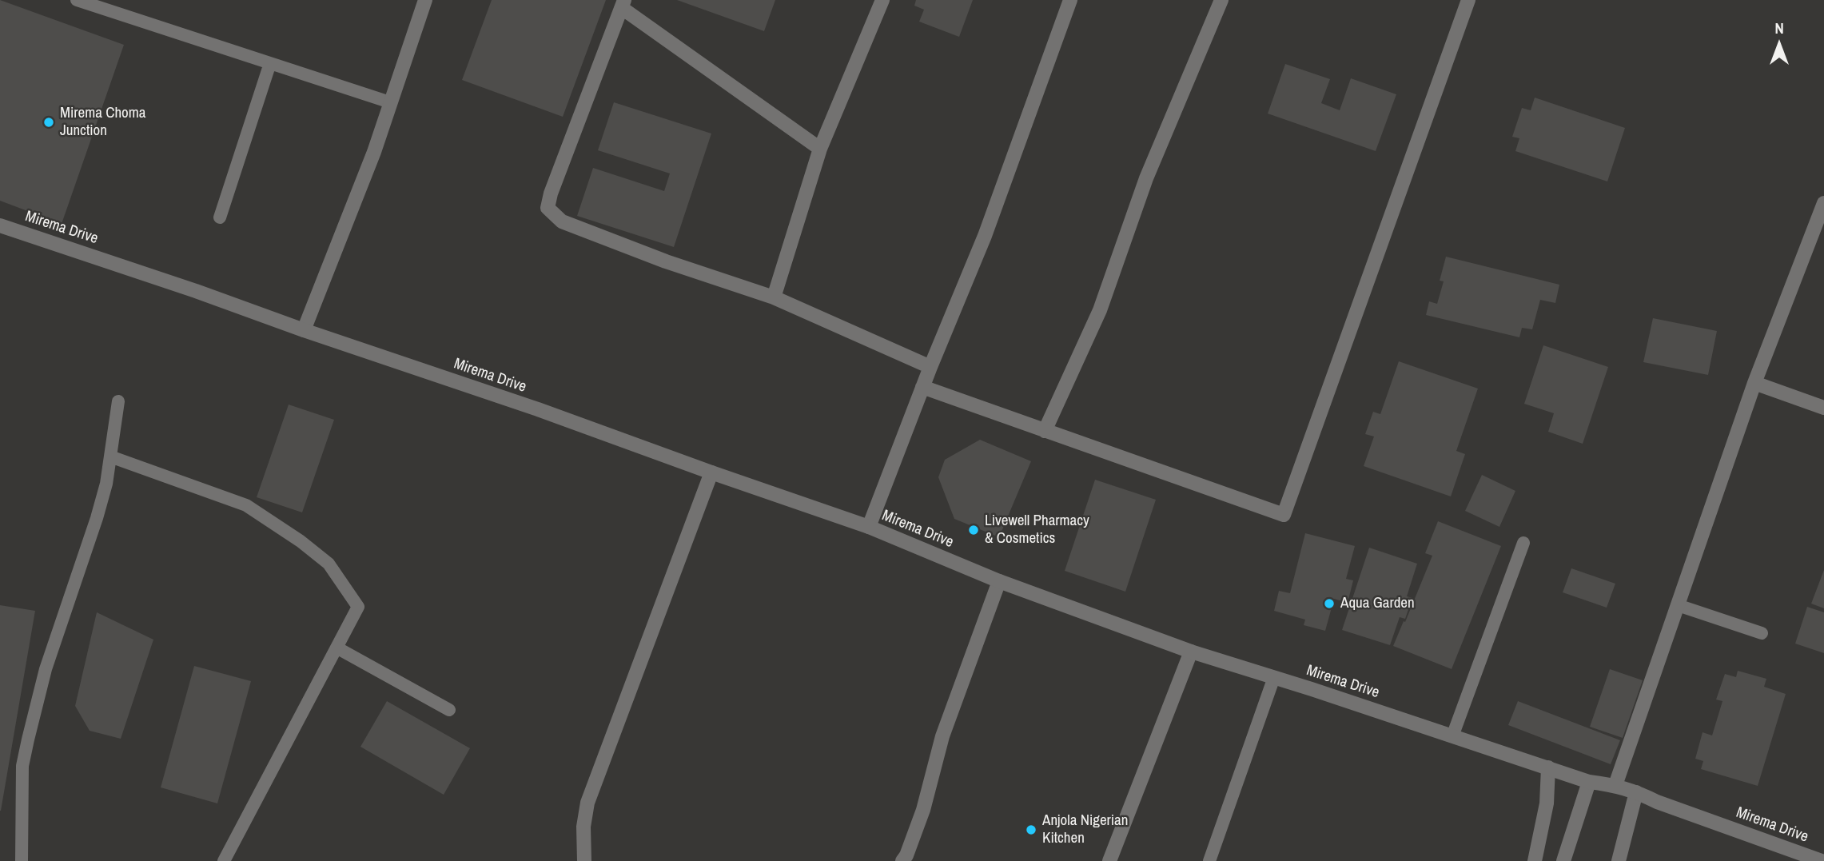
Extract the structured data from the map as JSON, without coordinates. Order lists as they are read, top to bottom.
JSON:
{
  "streets": {
    "street": ["Mirema Drive"]
  },
  "places": [
    "Mirema Choma Junction",
    "Livewell Pharmacy & Cosmetics",
    "Aqua Garden",
    "Anjola Nigerian Kitchen"
  ],
  "north": "top"
}
